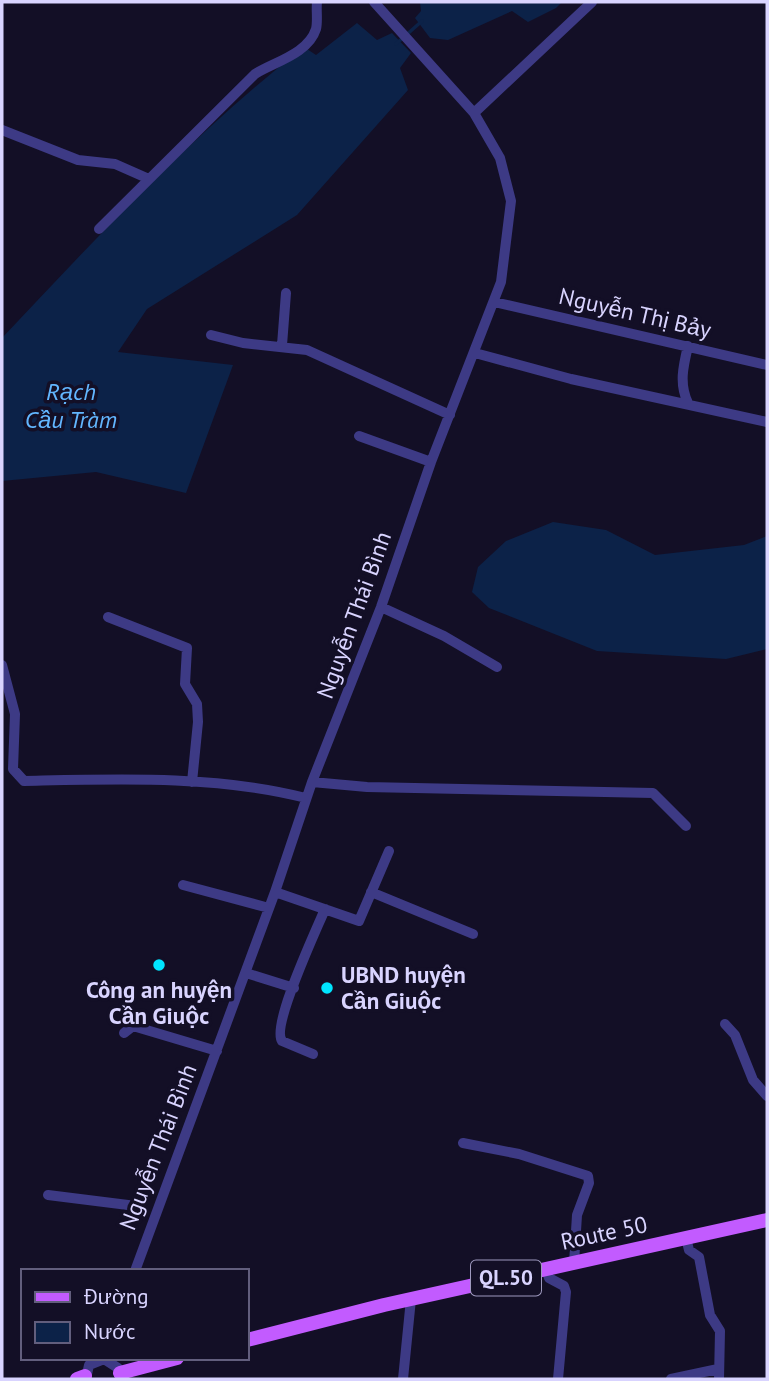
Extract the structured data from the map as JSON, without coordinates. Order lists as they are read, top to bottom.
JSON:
{
  "streets": {
    "main road": ["Route 50", "QL.50"],
    "street": ["Nguyễn Thị Bảy", "Nguyễn Thái Bình"]
  },
  "crossings": [
    ["Nguyễn Thị Bảy", "Nguyễn Thái Bình"]
  ],
  "water": ["Rạch Cầu Tràm"],
  "places": ["Công an huyện Cần Giuộc", "UBND huyện Cần Giuộc"],
  "legend": ["Đường", "Nước"]
}
